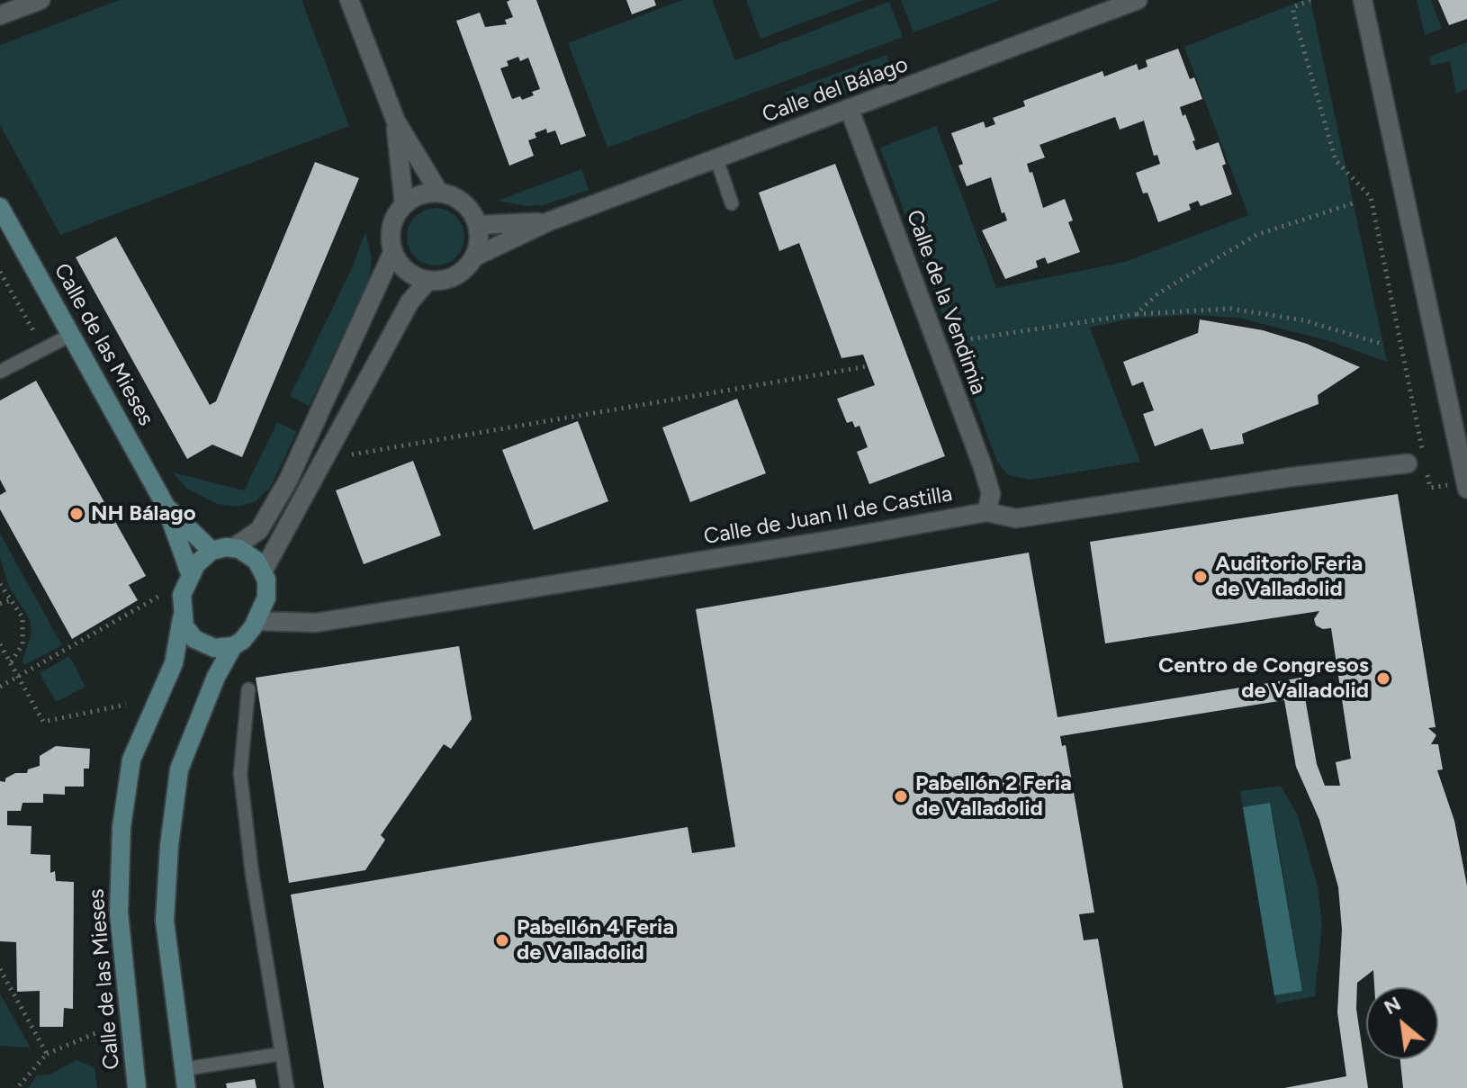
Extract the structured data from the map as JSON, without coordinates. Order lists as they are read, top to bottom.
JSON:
{
  "streets": {
    "main road": ["Calle de las Mieses"],
    "street": ["Calle del Bálago", "Calle de la Vendimia", "Calle de Juan II de Castilla"]
  },
  "crossings": [
    ["Calle del Bálago", "Calle de la Vendimia"],
    ["Calle de la Vendimia", "Calle de Juan II de Castilla"],
    ["Calle de las Mieses", "Calle de Juan II de Castilla"]
  ],
  "places": [
    "NH Bálago",
    "Auditorio Feria de Valladolid",
    "Centro de Congresos de Valladolid",
    "Pabellón 2 Feria de Valladolid",
    "Pabellón 4 Feria de Valladolid"
  ],
  "north": "top left"
}
